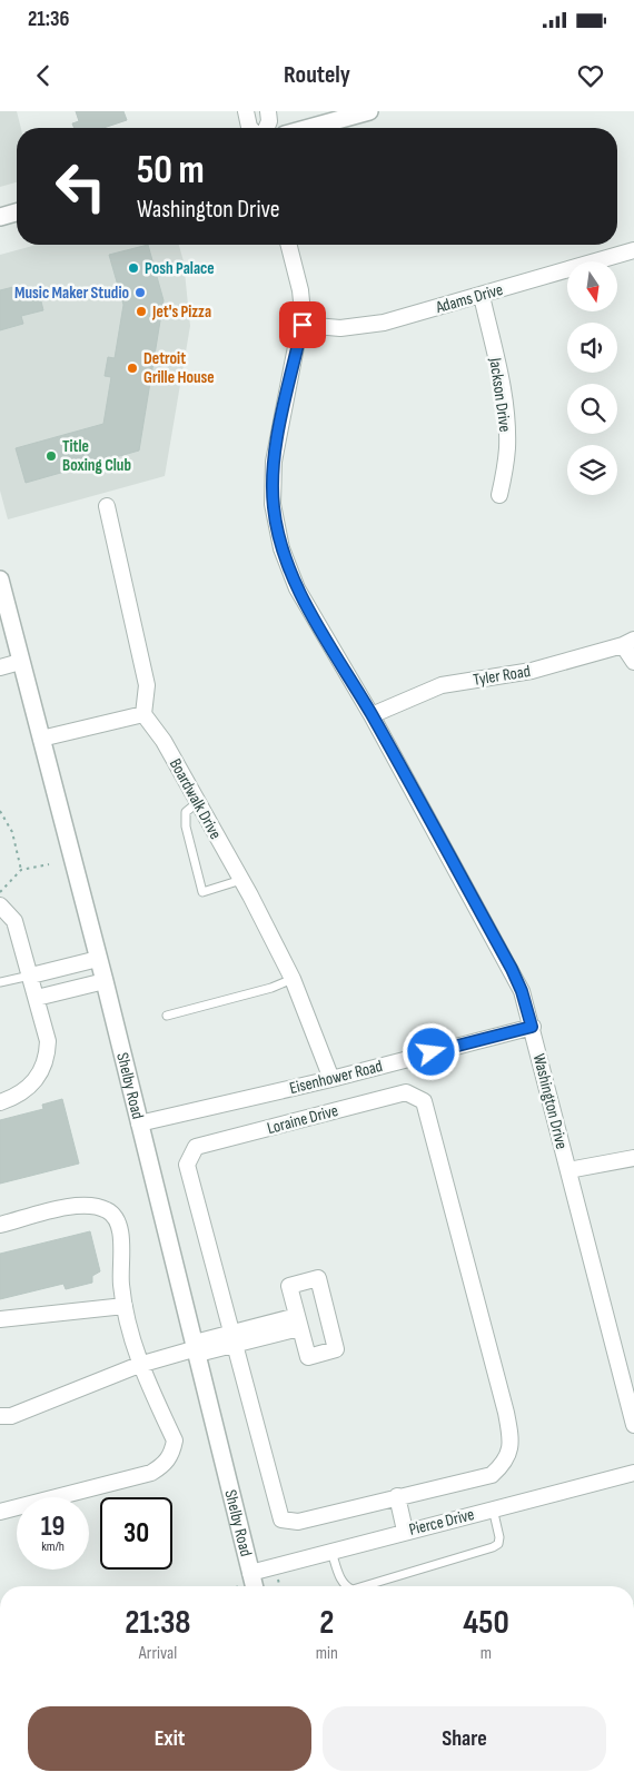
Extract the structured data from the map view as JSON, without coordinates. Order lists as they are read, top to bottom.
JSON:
{
  "streets": {
    "street": [
      "Adams Drive",
      "Jackson Drive",
      "Tyler Road",
      "Boardwalk Drive",
      "Eisenhower Road",
      "Shelby Road",
      "Washington Drive",
      "Loraine Drive",
      "Pierce Drive"
    ]
  },
  "crossings": [
    ["Adams Drive", "Jackson Drive"],
    ["Adams Drive", "Washington Drive"],
    ["Tyler Road", "Washington Drive"],
    ["Boardwalk Drive", "Eisenhower Road"],
    ["Eisenhower Road", "Shelby Road"],
    ["Eisenhower Road", "Washington Drive"],
    ["Shelby Road", "Pierce Drive"]
  ],
  "places": [
    "Posh Palace",
    "Music Maker Studio",
    "Jet's Pizza",
    "Detroit Grille House",
    "Title Boxing Club"
  ],
  "north": "bottom",
  "page": {
    "status": "21:36",
    "header": "Routely",
    "turn": ["50 m", "Washington Drive"],
    "speed": "19 km/h",
    "limit": "30",
    "eta": [
      "21:38",
      "Arrival",
      "2",
      "min",
      "450",
      "m"
    ],
    "buttons": ["Exit", "Share"]
  }
}
